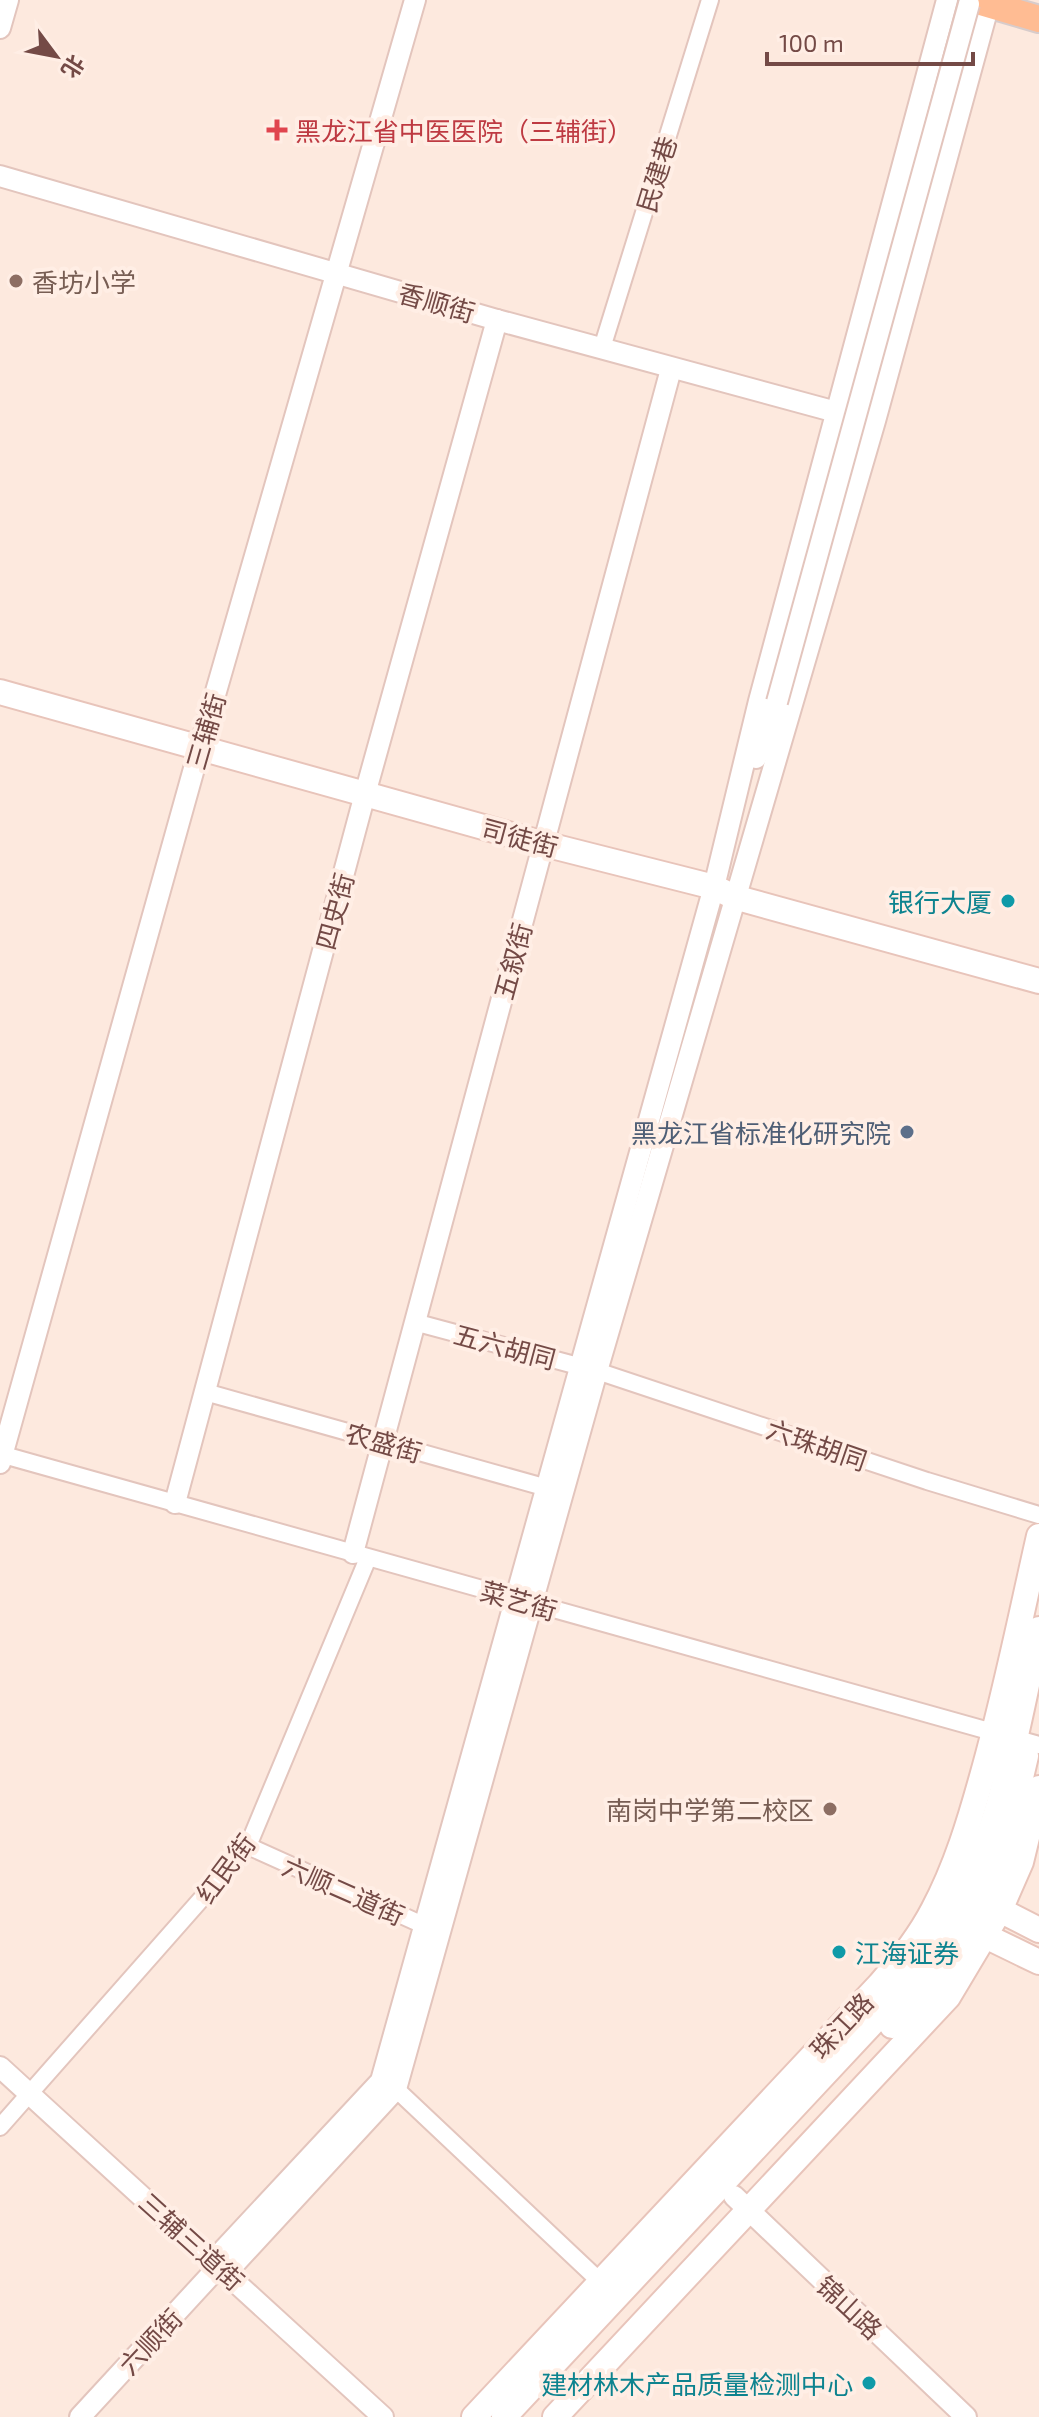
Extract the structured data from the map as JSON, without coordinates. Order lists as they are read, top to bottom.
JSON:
{
  "streets": {
    "main road": ["司徒街", "珠江路"],
    "street": [
      "民建巷",
      "香顺街",
      "三辅街",
      "四史街",
      "五叙街",
      "五六胡同",
      "农盛街",
      "六珠胡同",
      "菜艺街",
      "红民街",
      "六顺二道街",
      "三辅三道街",
      "锦山路",
      "六顺街"
    ]
  },
  "crossings": [
    ["民建巷", "香顺街"],
    ["香顺街", "三辅街"],
    ["香顺街", "四史街"],
    ["香顺街", "五叙街"],
    ["三辅街", "司徒街"],
    ["三辅街", "菜艺街"],
    ["司徒街", "四史街"],
    ["司徒街", "五叙街"],
    ["四史街", "农盛街"],
    ["四史街", "菜艺街"],
    ["五叙街", "五六胡同"],
    ["五叙街", "农盛街"],
    ["五叙街", "菜艺街"],
    ["五叙街", "红民街"],
    ["五六胡同", "六珠胡同"],
    ["菜艺街", "红民街"],
    ["菜艺街", "珠江路"],
    ["红民街", "六顺二道街"],
    ["红民街", "三辅三道街"],
    ["珠江路", "锦山路"],
    ["三辅三道街", "六顺街"]
  ],
  "places": {
    "health": ["黑龙江省中医医院（三辅街）"],
    "other": [
      "香坊小学",
      "银行大厦",
      "黑龙江省标准化研究院",
      "南岗中学第二校区",
      "江海证券",
      "建材林木产品质量检测中心"
    ]
  },
  "scale_bar": "100 m",
  "north": "bottom right"
}
